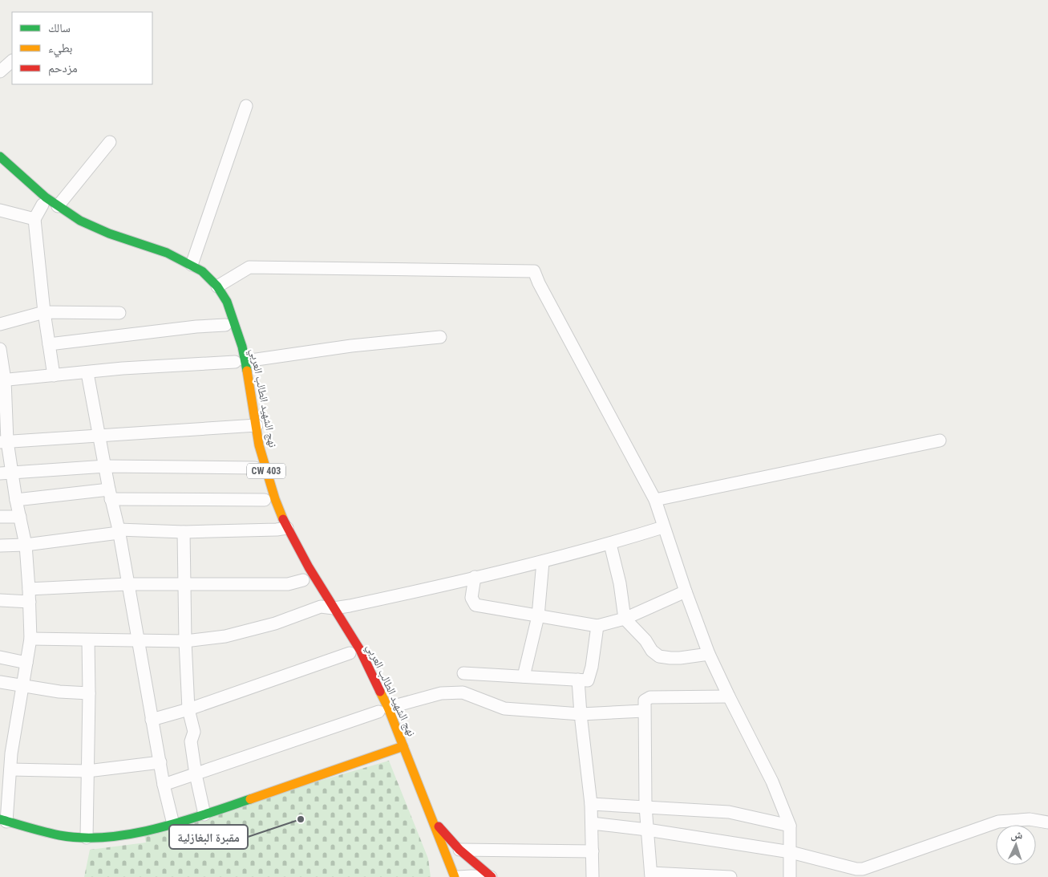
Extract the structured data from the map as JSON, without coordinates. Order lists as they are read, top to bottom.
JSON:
{
  "streets": {
    "main road": ["نهج الشهيد الطالب العربي", "CW 403"]
  },
  "places": ["مقبرة البغازلية"],
  "legend": ["سالك", "بطيء", "مزدحم"],
  "north": "top"
}
